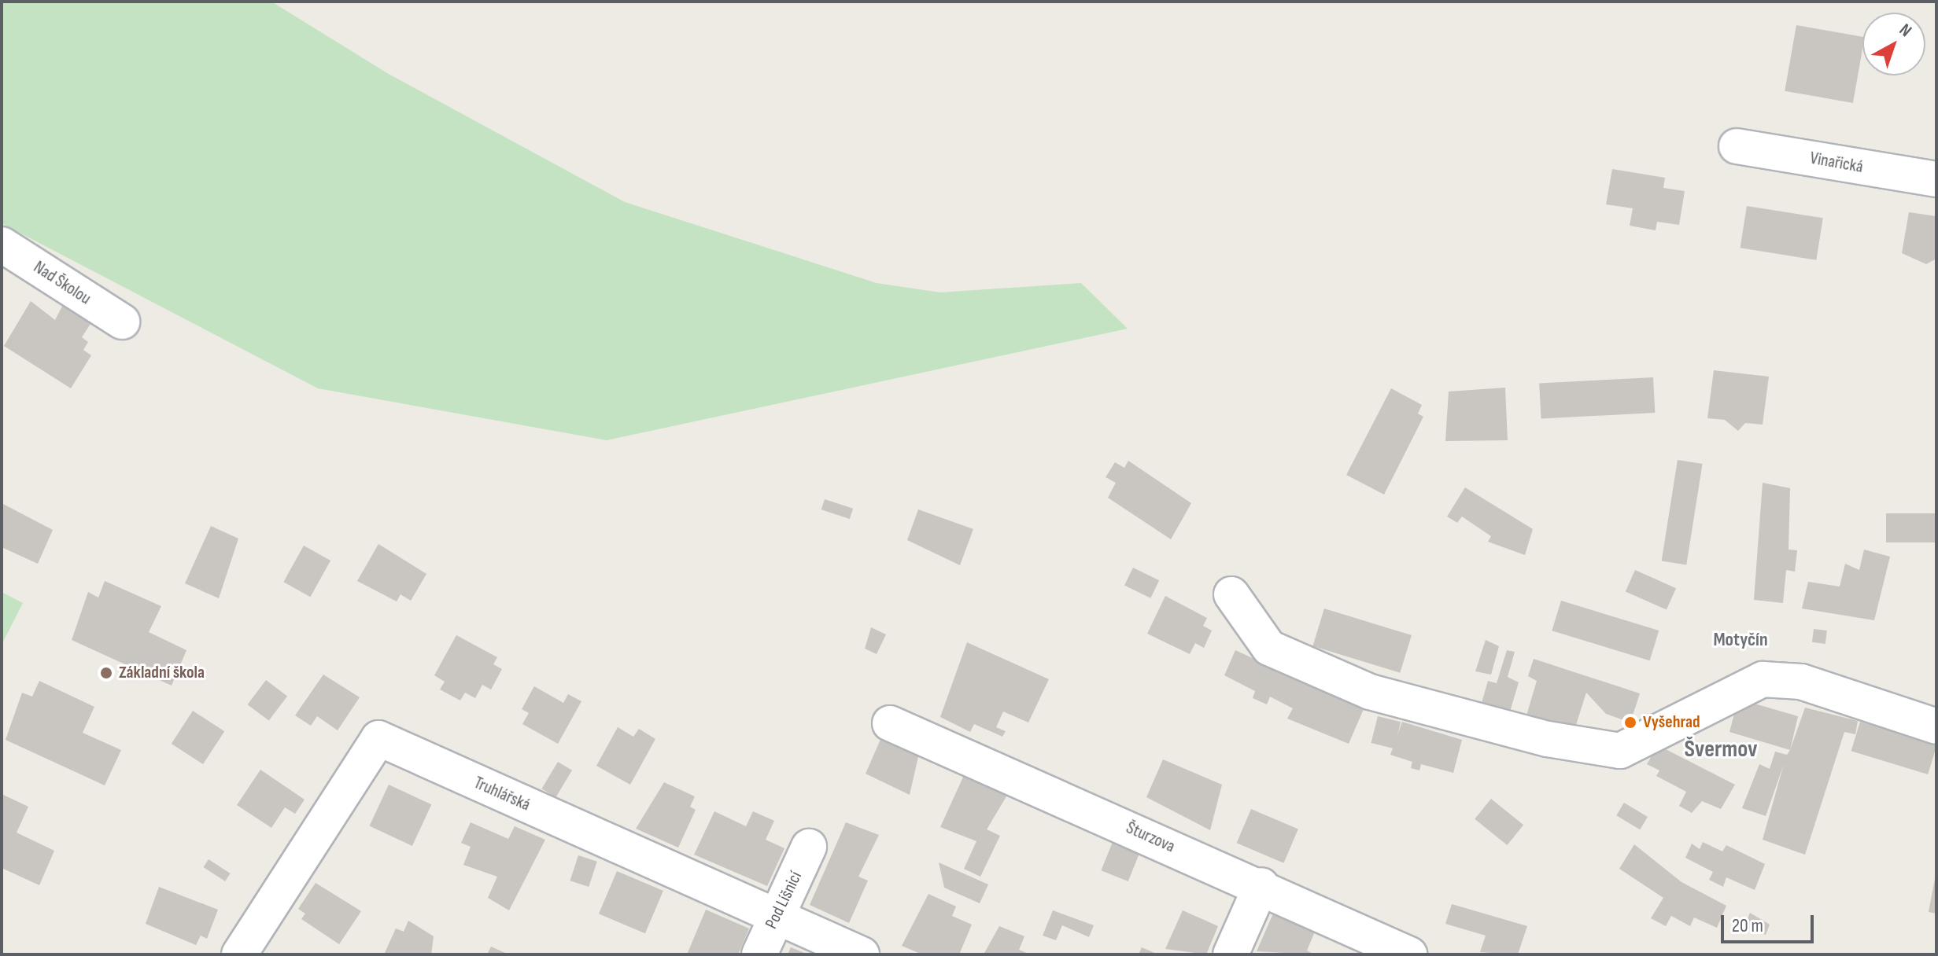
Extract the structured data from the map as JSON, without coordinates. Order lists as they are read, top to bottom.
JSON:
{
  "streets": {
    "street": [
      "Vinařická",
      "Nad Školou",
      "Truhlářská",
      "Šturzova",
      "Pod Líšnicí"
    ]
  },
  "crossings": [
    ["Truhlářská", "Pod Líšnicí"]
  ],
  "districts": ["Motyčín", "Švermov"],
  "places": ["Základní škola", "Vyšehrad"],
  "scale_bar": "20 m",
  "north": "top right"
}
